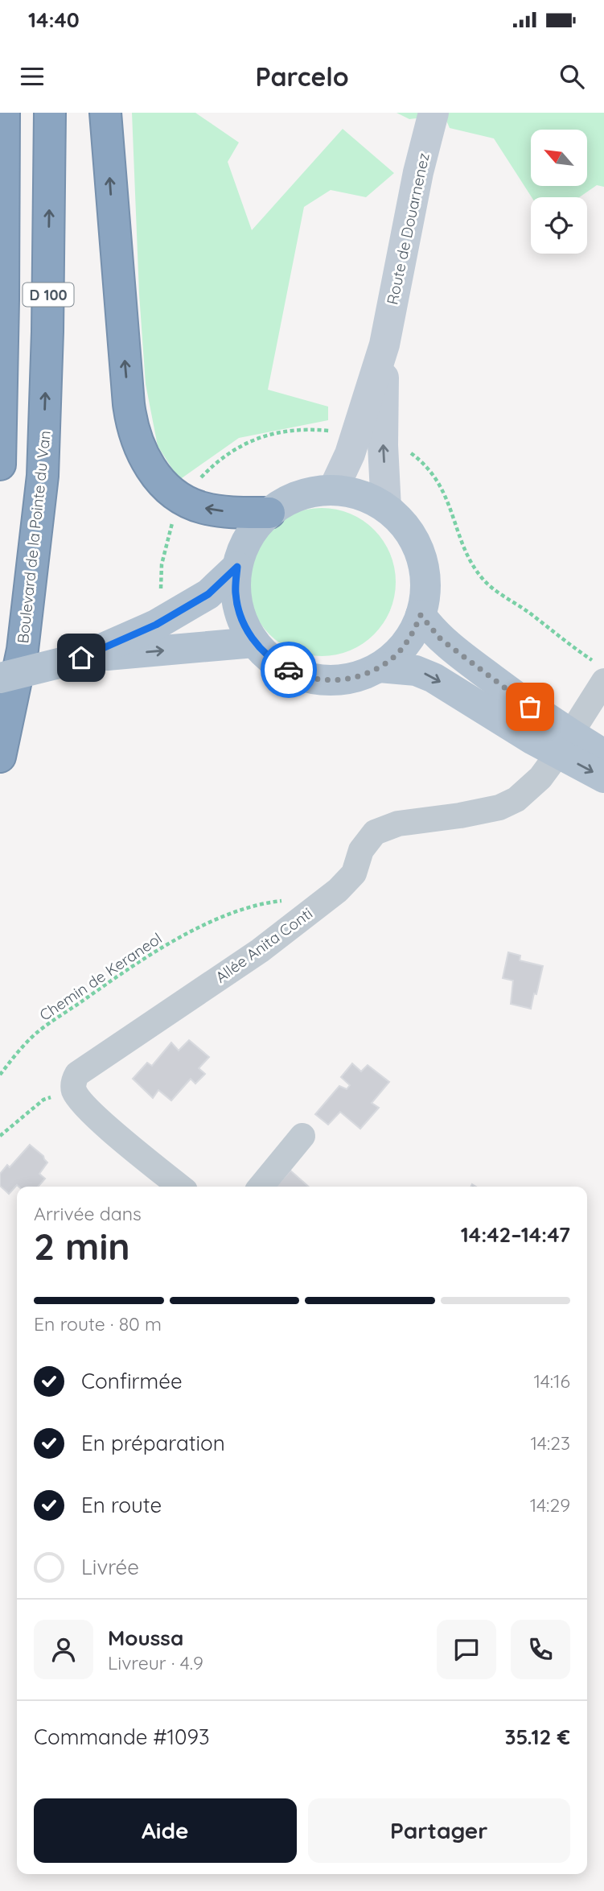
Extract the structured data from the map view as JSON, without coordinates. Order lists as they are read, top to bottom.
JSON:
{
  "streets": {
    "highway": ["D 100", "Boulevard de la Pointe du Van"],
    "main road": ["Route de Douarnenez"],
    "street": ["Allée Anita Conti"],
    "path": ["Chemin de Keraneol"]
  },
  "north": "top left",
  "page": {
    "status": "14:40",
    "header": "Parcelo",
    "heading": ["2 min", "Arrivée dans", "14:42–14:47"],
    "panel": [
      "Moussa",
      "Livreur · 4.9",
      "Commande #1093",
      "35.12 €"
    ],
    "bar": "En route · 80 m",
    "list": [
      ["Confirmée", "14:16"],
      ["En préparation", "14:23"],
      ["En route", "14:29"],
      "Livrée"
    ],
    "buttons": ["Aide", "Partager"]
  }
}
